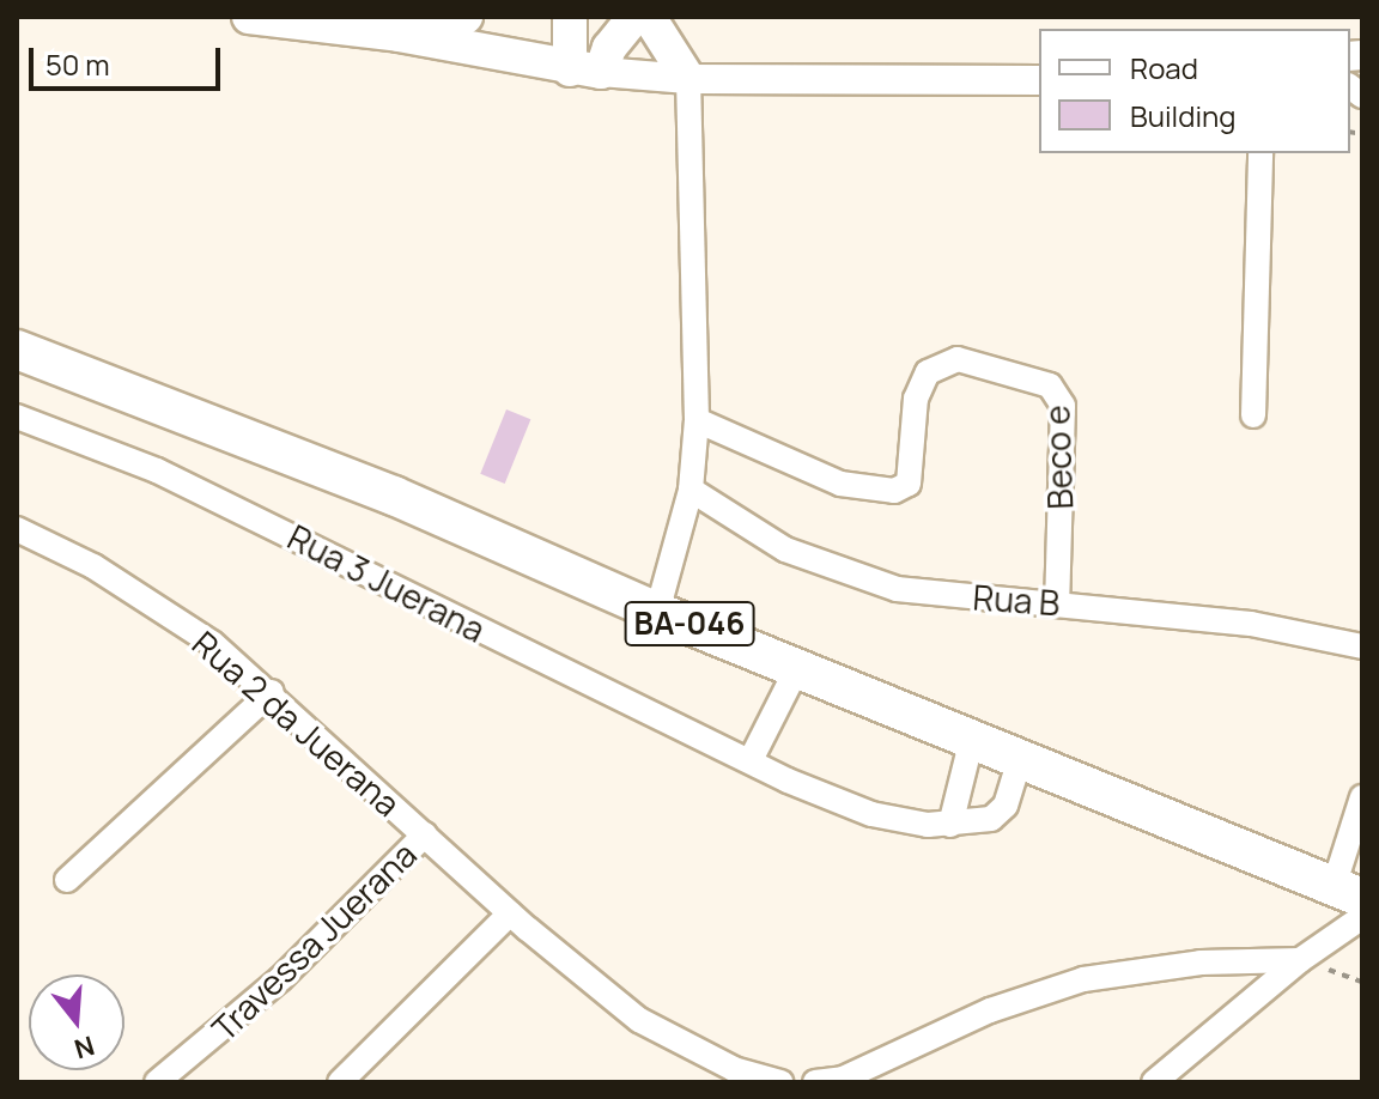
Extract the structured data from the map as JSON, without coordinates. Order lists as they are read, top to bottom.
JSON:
{
  "streets": {
    "main road": ["BA-046"],
    "street": [
      "Beco e",
      "Rua 3 Juerana",
      "Rua B",
      "Rua 2 da Juerana",
      "Travessa Juerana"
    ]
  },
  "crossings": [
    ["Beco e", "Rua B"],
    ["Rua 3 Juerana", "BA-046"],
    ["Rua 2 da Juerana", "Travessa Juerana"]
  ],
  "legend": ["Road", "Building"],
  "scale_bar": "50 m",
  "north": "bottom"
}
